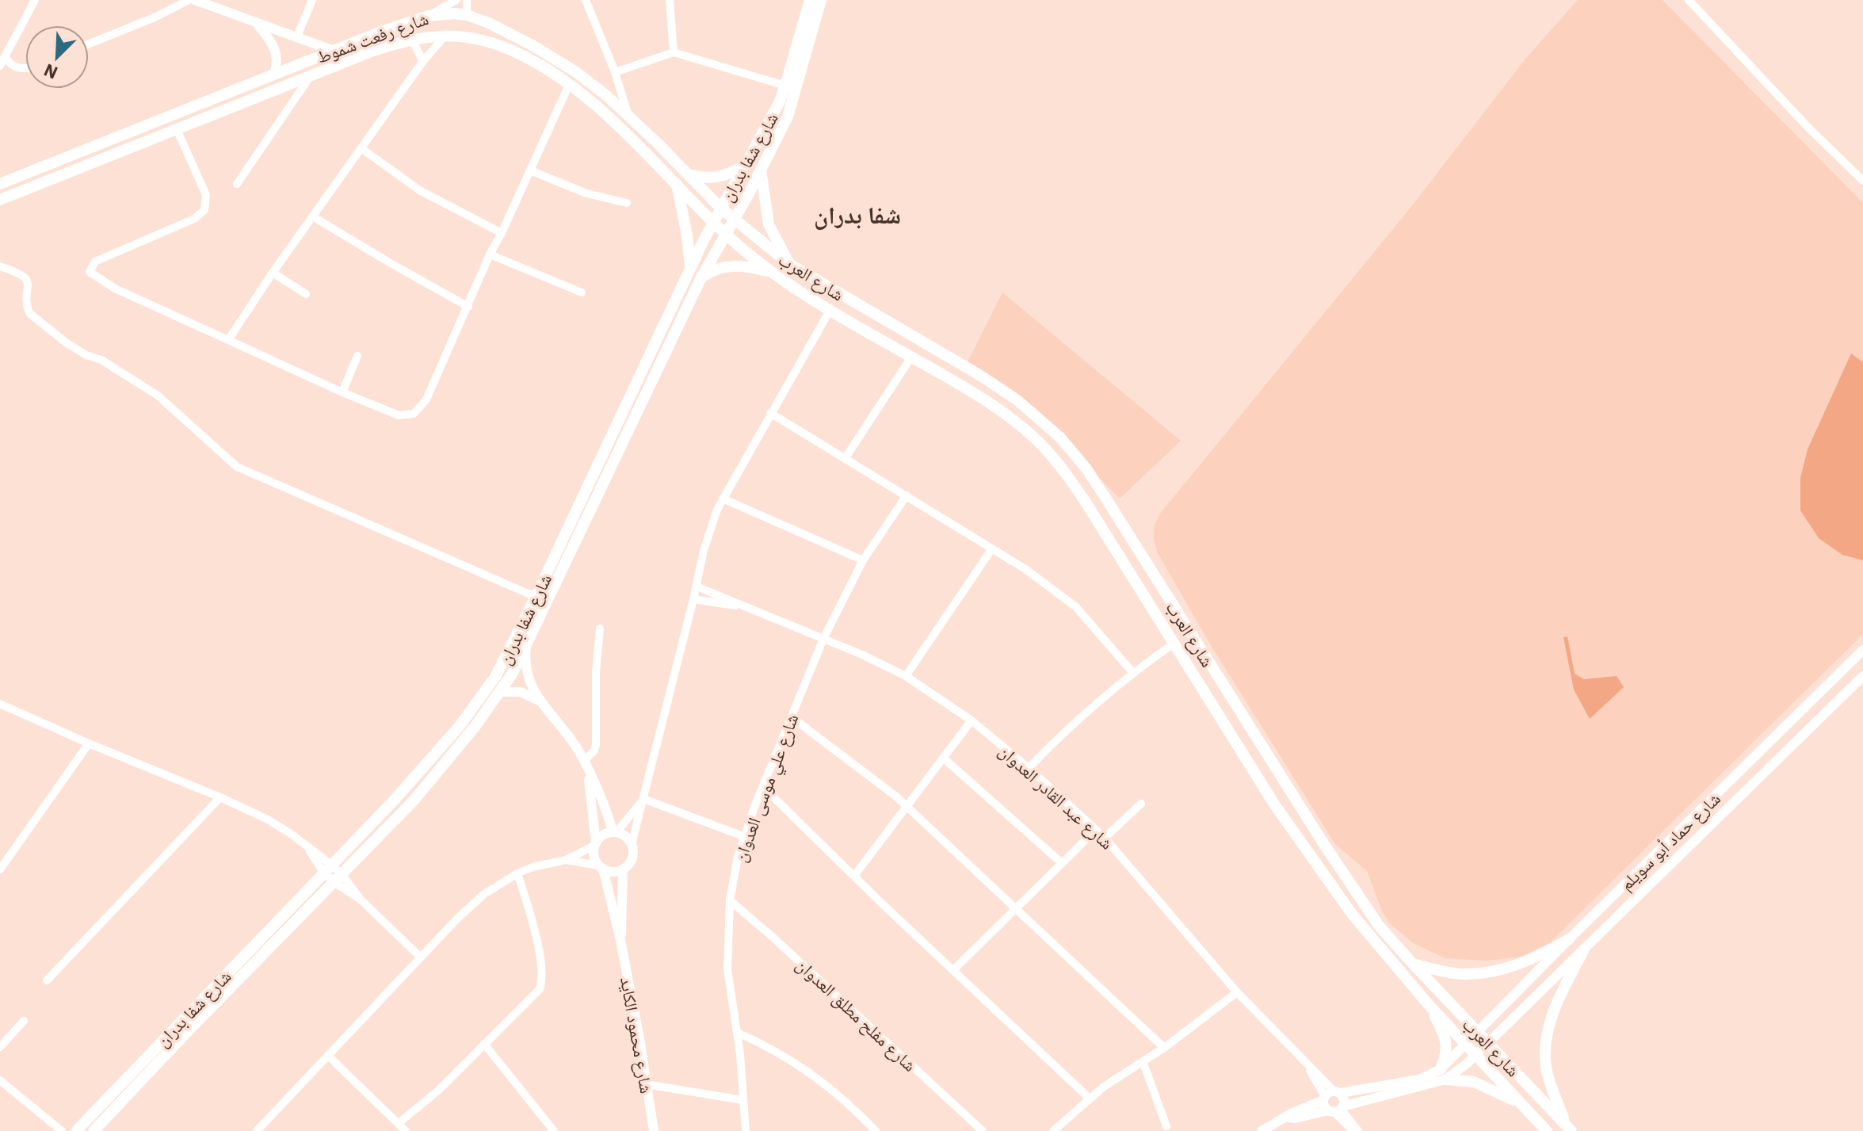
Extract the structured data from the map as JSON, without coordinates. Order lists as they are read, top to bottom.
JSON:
{
  "streets": {
    "main road": ["شارع رفعت شموط", "شارع شفا بدران", "شارع العرب"],
    "street": [
      "شارع علي موسى العدوان",
      "شارع عبد القادر العدوان",
      "شارع حماد أبو سويلم",
      "شارع مفلح مطلق العدوان",
      "شارع محمود الكايد"
    ]
  },
  "crossings": [
    ["شارع رفعت شموط", "شارع شفا بدران"],
    ["شارع رفعت شموط", "شارع العرب"],
    ["شارع شفا بدران", "شارع العرب"],
    ["شارع العرب", "شارع حماد أبو سويلم"],
    ["شارع علي موسى العدوان", "شارع عبد القادر العدوان"],
    ["شارع علي موسى العدوان", "شارع مفلح مطلق العدوان"]
  ],
  "districts": ["شفا بدران"],
  "north": "bottom left"
}
